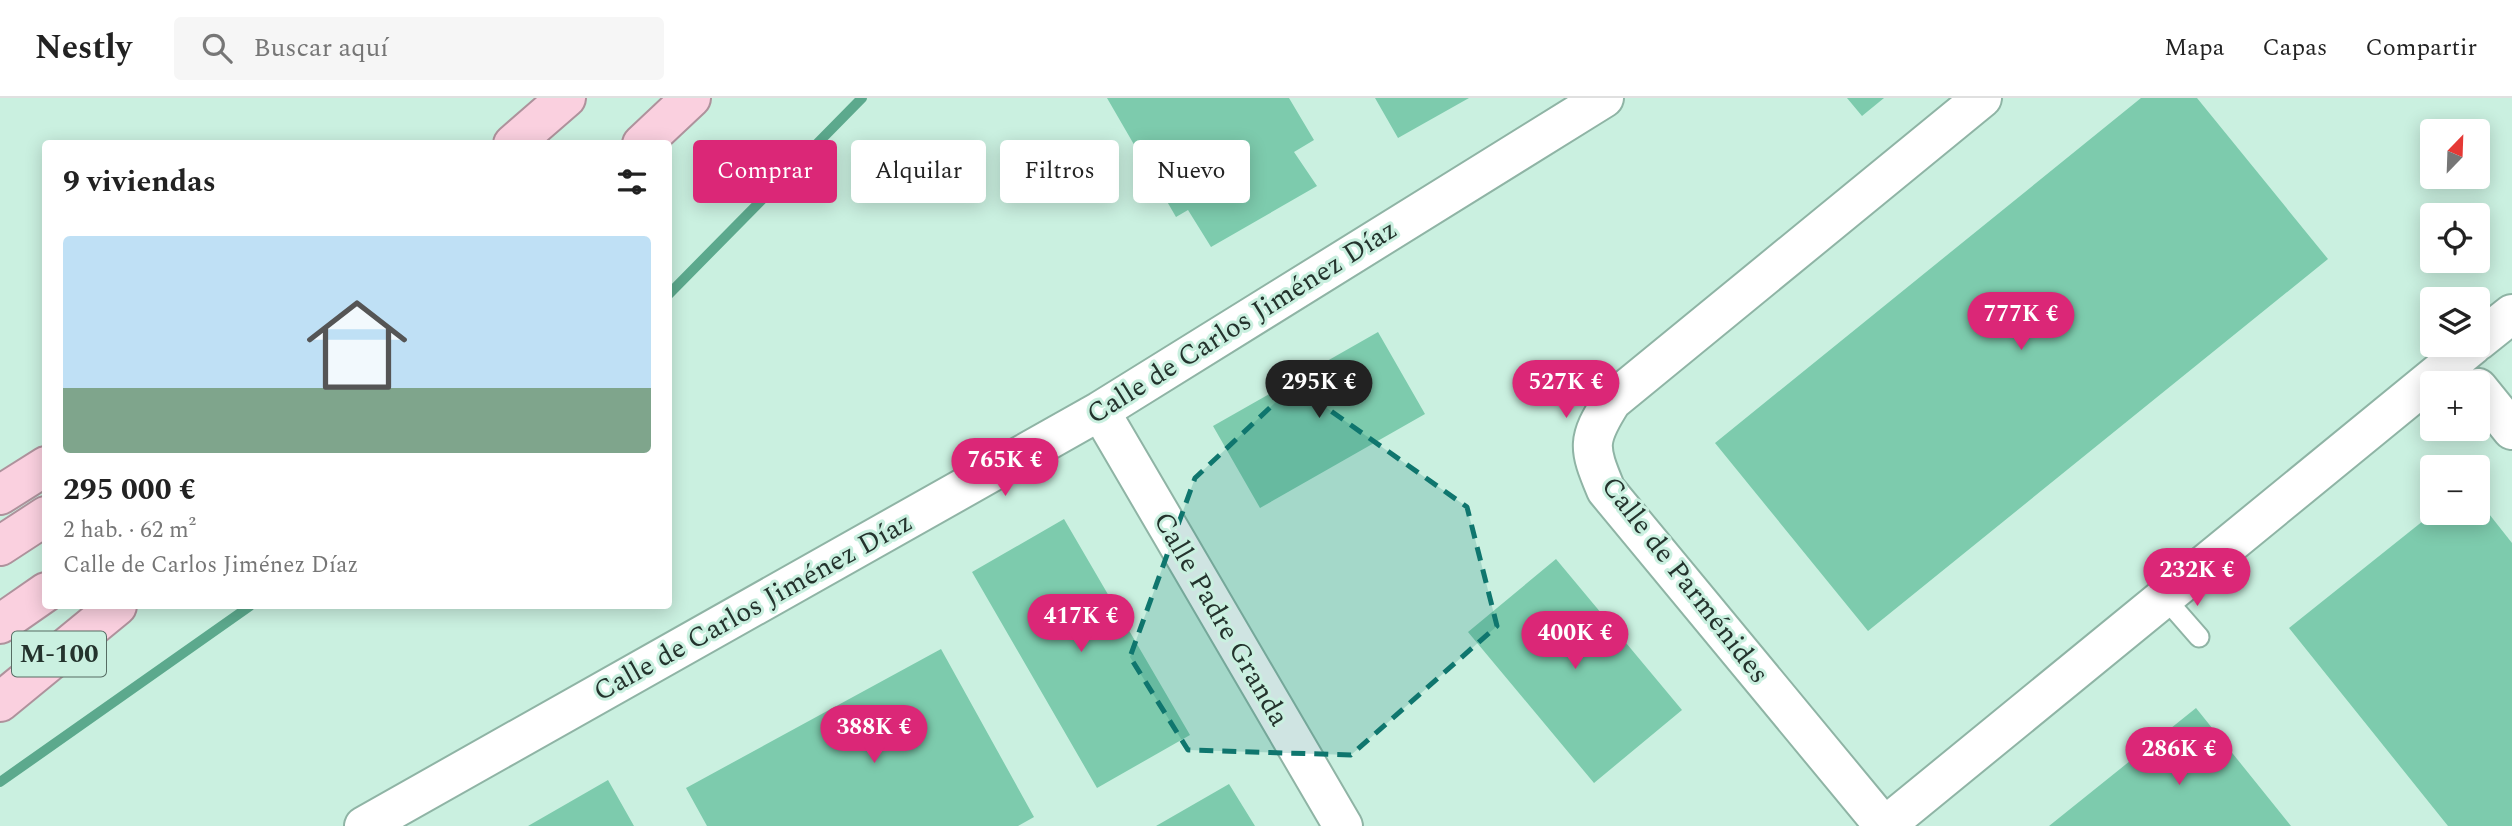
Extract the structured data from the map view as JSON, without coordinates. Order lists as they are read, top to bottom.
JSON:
{
  "streets": {
    "highway": ["M-100"],
    "street": ["Calle de Carlos Jiménez Díaz", "Calle de Parménides", "Calle Padre Granda"]
  },
  "crossings": [
    ["Calle de Carlos Jiménez Díaz", "Calle Padre Granda"]
  ],
  "north": "top right",
  "page": {
    "header": "Nestly",
    "search": "Buscar aquí",
    "nav": ["Mapa", "Capas", "Compartir"],
    "map_buttons": ["+", "−"],
    "chip": [
      "Comprar",
      "Alquilar",
      "Filtros",
      "Nuevo"
    ],
    "heading": "9 viviendas",
    "list": [
      {
        "name": "295 000 €",
        "note": "2 hab. · 62 m² · Calle de Carlos Jiménez Díaz"
      }
    ],
    "price": [
      "777K €",
      "295K €",
      "527K €",
      "765K €",
      "232K €",
      "417K €",
      "400K €",
      "388K €",
      "286K €"
    ]
  }
}
